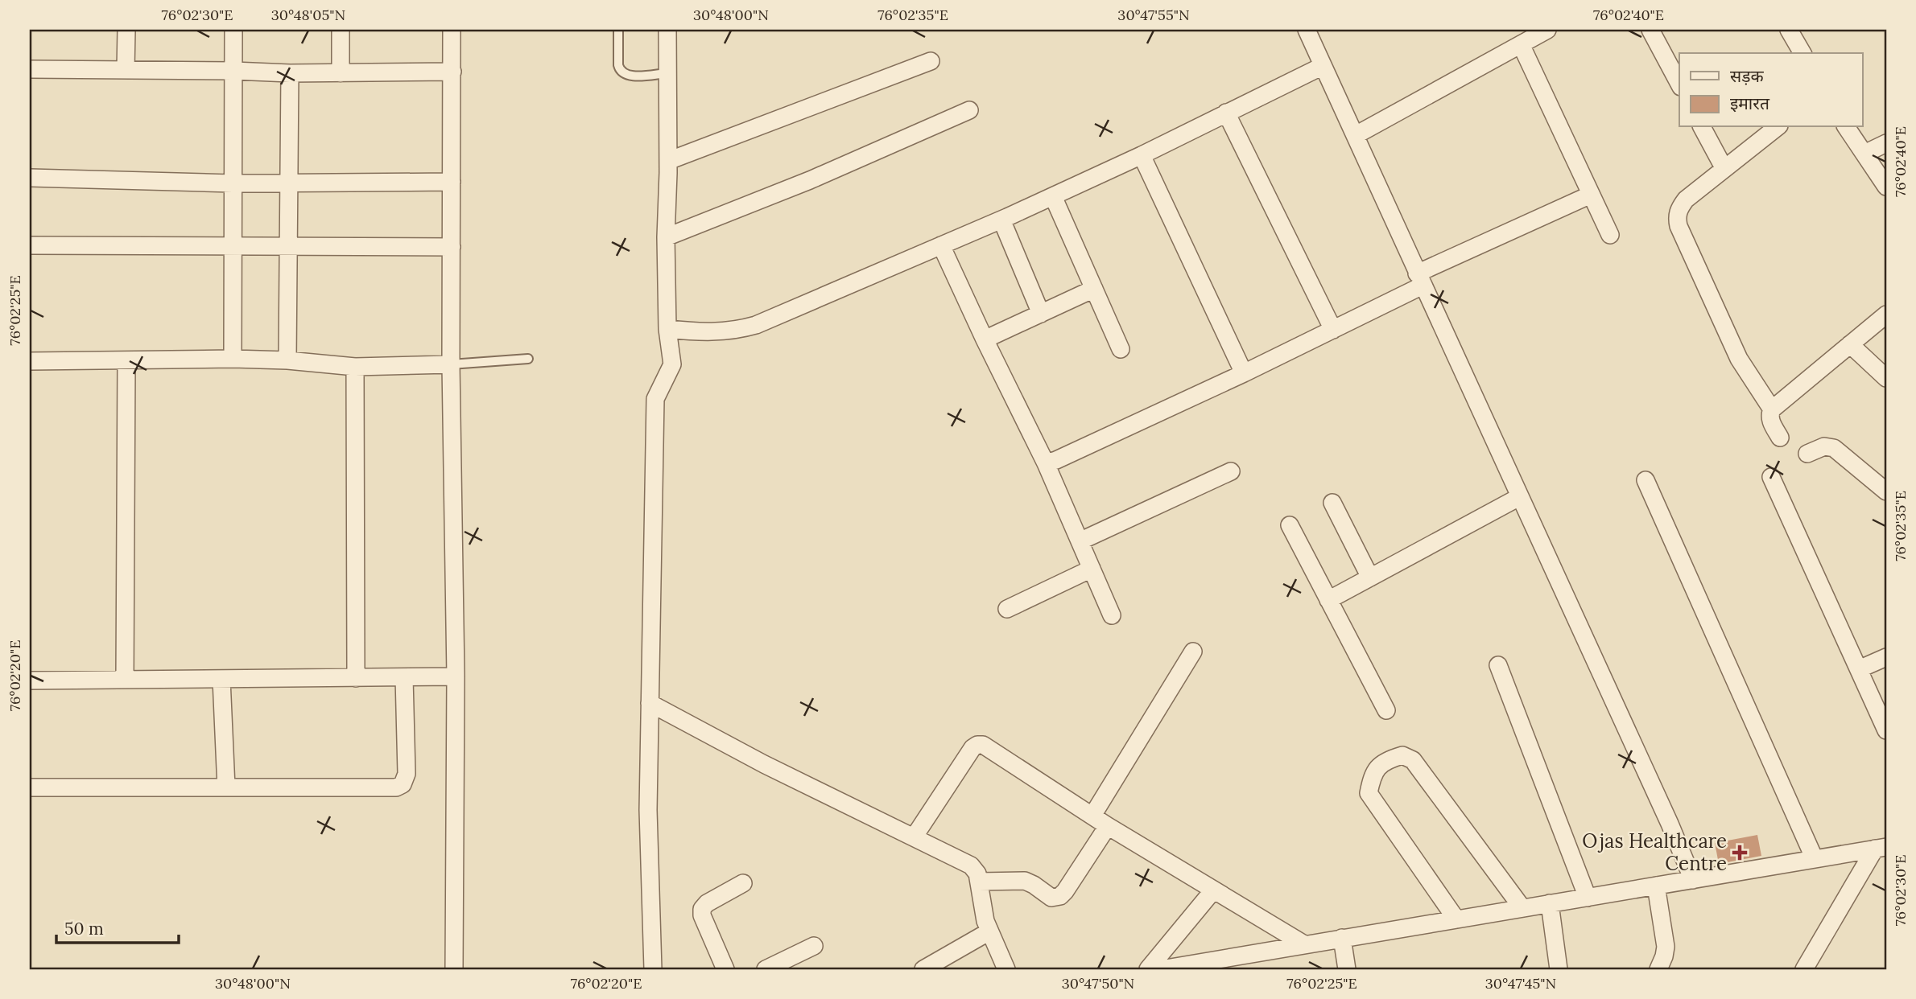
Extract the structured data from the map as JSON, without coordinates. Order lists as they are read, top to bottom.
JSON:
{
  "places": {
    "health": ["Ojas Healthcare Centre"]
  },
  "legend": ["सड़क", "इमारत"],
  "scale_bar": "50 m",
  "coordinates": [
    "76°02'30\"E",
    "30°48'05\"N",
    "30°48'00\"N",
    "76°02'35\"E",
    "30°47'55\"N",
    "76°02'40\"E",
    "76°02'25\"E",
    "76°02'20\"E",
    "30°47'50\"N",
    "30°47'45\"N"
  ]
}
